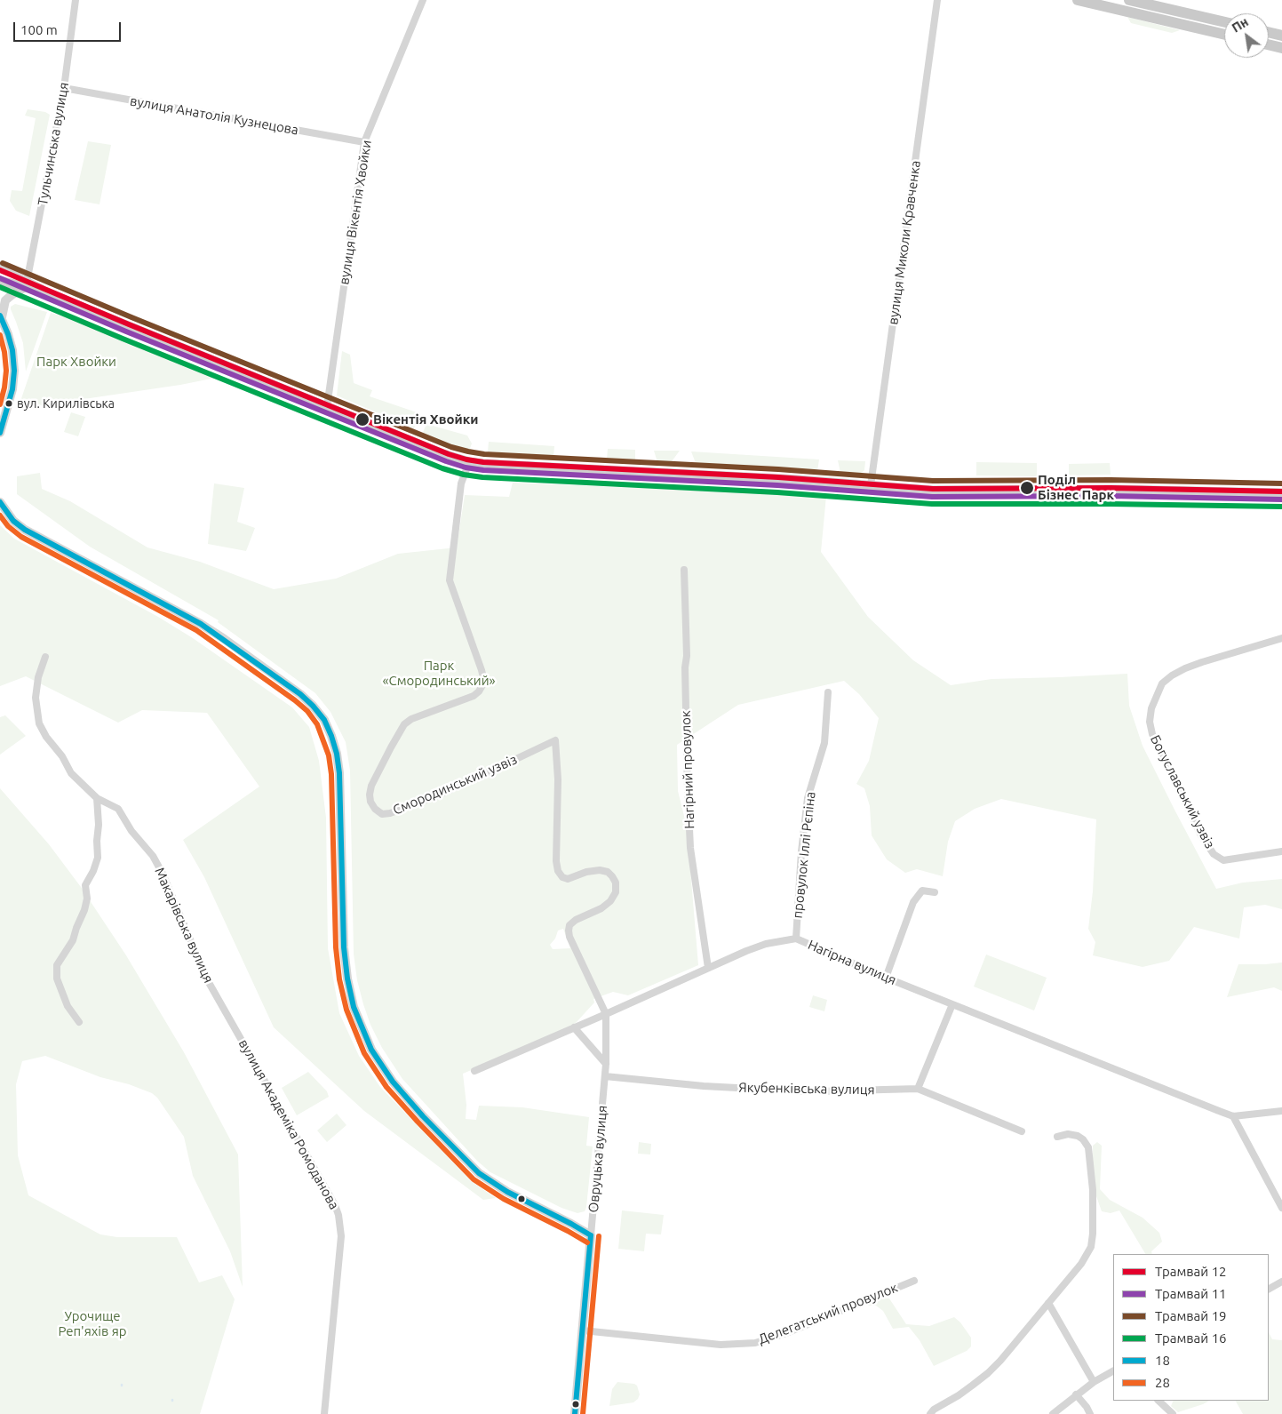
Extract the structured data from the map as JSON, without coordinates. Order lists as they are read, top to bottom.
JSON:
{
  "streets": {
    "street": [
      "вулиця Анатолія Кузнецова",
      "Тульчинська вулиця",
      "вулиця Вікентія Хвойки",
      "вулиця Миколи Кравченка",
      "Нагірний провулок",
      "Смородинський узвіз",
      "Богуславський узвіз",
      "провулок Іллі Рєпіна",
      "Макарівська вулиця",
      "Нагірна вулиця",
      "Якубенківська вулиця",
      "вулиця Академіка Ромоданова",
      "Овруцька вулиця",
      "Делегатський провулок"
    ]
  },
  "crossings": [
    ["вулиця Анатолія Кузнецова", "Тульчинська вулиця"],
    ["вулиця Анатолія Кузнецова", "вулиця Вікентія Хвойки"],
    ["Нагірний провулок", "Нагірна вулиця"],
    ["Смородинський узвіз", "Нагірна вулиця"],
    ["Смородинський узвіз", "Овруцька вулиця"],
    ["провулок Іллі Рєпіна", "Нагірна вулиця"],
    ["Макарівська вулиця", "вулиця Академіка Ромоданова"],
    ["Нагірна вулиця", "Овруцька вулиця"],
    ["Якубенківська вулиця", "Овруцька вулиця"],
    ["Овруцька вулиця", "Делегатський провулок"]
  ],
  "parks": ["Парк Хвойки", "Парк «Смородинський»", "Урочище Реп'яхів яр"],
  "places": ["вул. Кирилівська", "Вікентія Хвойки", "Поділ Бізнес Парк"],
  "lines": [
    "tram line 19",
    "tram line 12",
    "tram line 11",
    "tram line 16",
    "transit line 18",
    "transit line 28"
  ],
  "legend": [
    "Трамвай 12",
    "Трамвай 11",
    "Трамвай 19",
    "Трамвай 16",
    "18",
    "28"
  ],
  "scale_bar": "100 m",
  "north": "top left"
}
